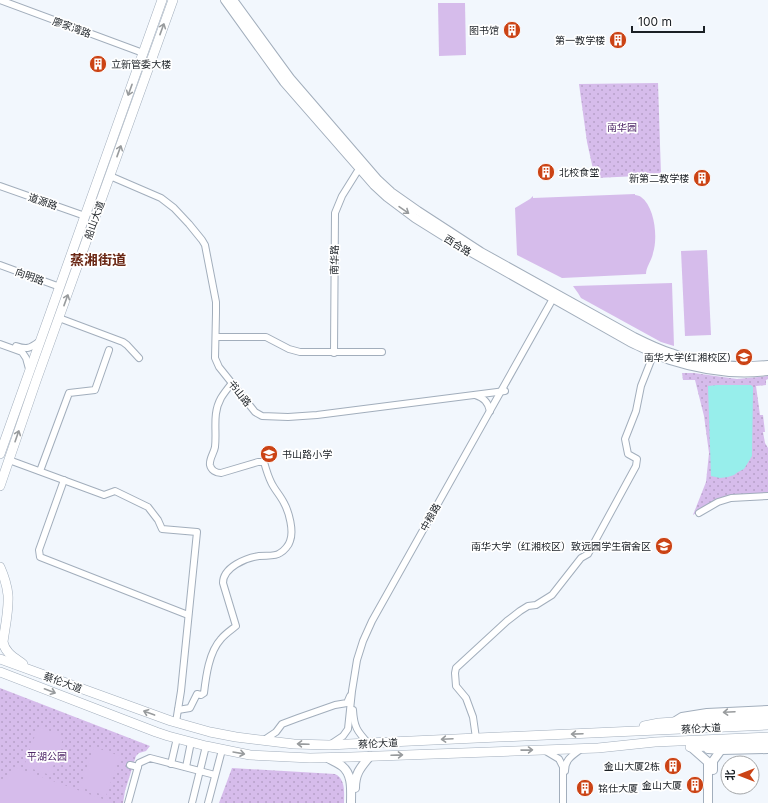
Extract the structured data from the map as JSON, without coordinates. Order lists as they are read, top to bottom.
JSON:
{
  "streets": {
    "highway": ["船山大道", "蔡伦大道"],
    "main road": ["西合路"],
    "street": [
      "廖家湾路",
      "道源路",
      "南华路",
      "向明路",
      "书山路",
      "中粮路"
    ]
  },
  "crossings": [
    ["廖家湾路", "船山大道"],
    ["道源路", "船山大道"],
    ["船山大道", "向明路"],
    ["船山大道", "书山路"],
    ["西合路", "中粮路"],
    ["书山路", "中粮路"],
    ["中粮路", "蔡伦大道"]
  ],
  "districts": ["蒸湘街道"],
  "parks": ["南华园", "平湖公园"],
  "places": {
    "building": [
      "图书馆",
      "第一教学楼",
      "立新管委大楼",
      "北校食堂",
      "新第二教学楼",
      "金山大厦2栋",
      "金山大厦",
      "铭仕大厦"
    ],
    "school or university": ["南华大学(红湘校区)", "书山路小学", "南华大学（红湘校区）致远园学生宿舍区"]
  },
  "scale_bar": "100 m",
  "north": "left"
}
